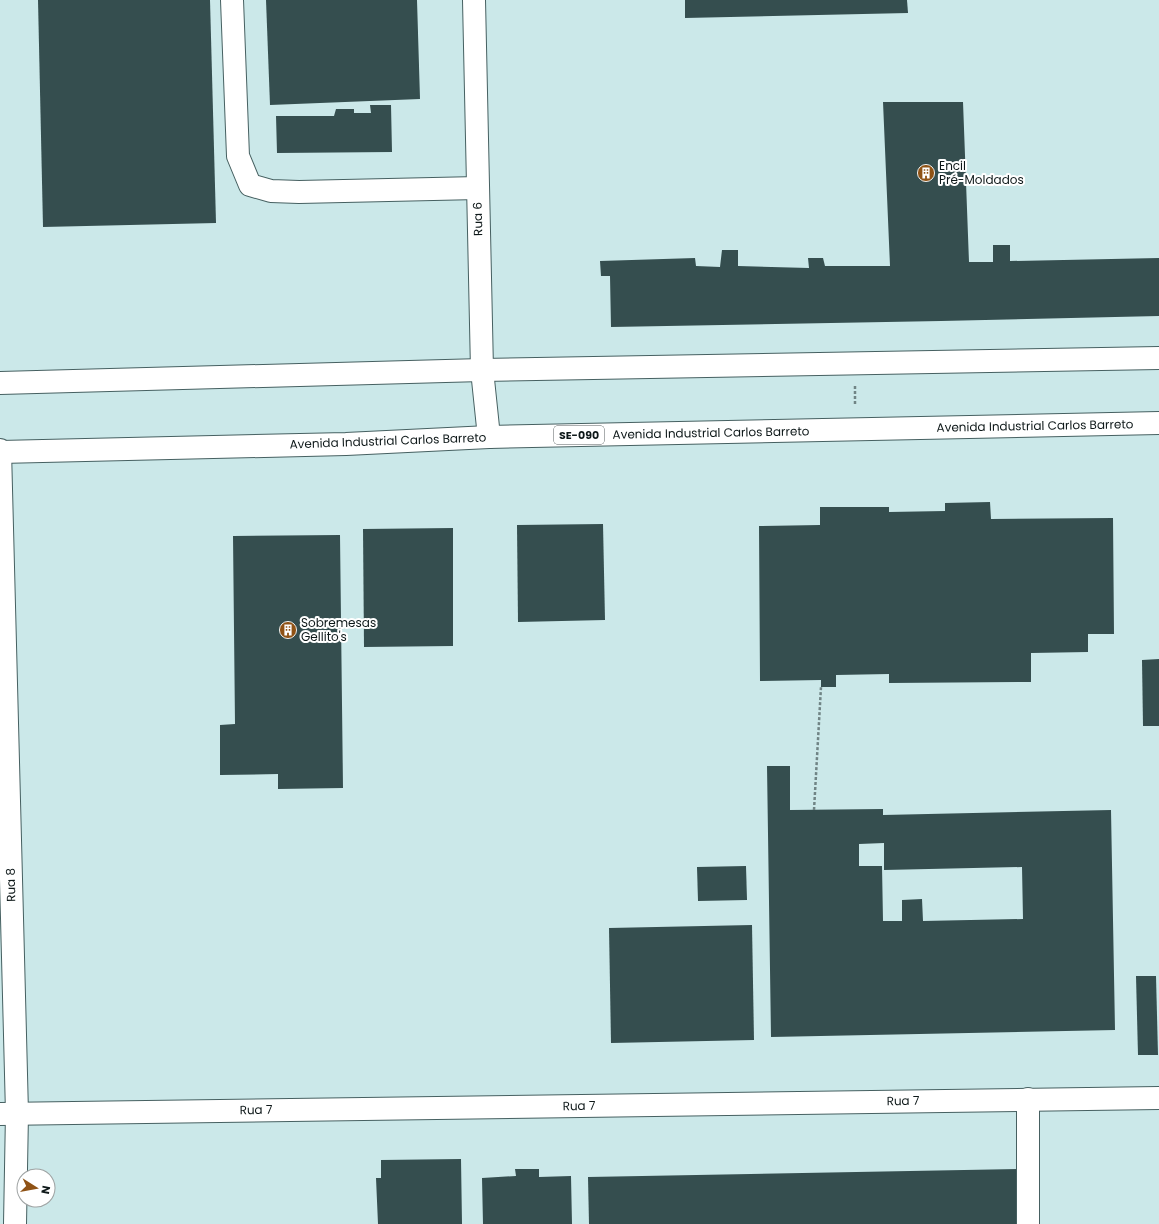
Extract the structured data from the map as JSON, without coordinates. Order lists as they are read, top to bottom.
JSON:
{
  "streets": {
    "street": [
      "Rua 6",
      "Avenida Industrial Carlos Barreto",
      "SE-090",
      "Rua 8",
      "Rua 7"
    ]
  },
  "crossings": [
    ["Rua 6", "Avenida Industrial Carlos Barreto"],
    ["Avenida Industrial Carlos Barreto", "Rua 8"],
    ["Rua 8", "Rua 7"]
  ],
  "places": {
    "building": ["Encil Pré-Moldados", "Sobremesas Gellito's"]
  },
  "north": "right"
}
